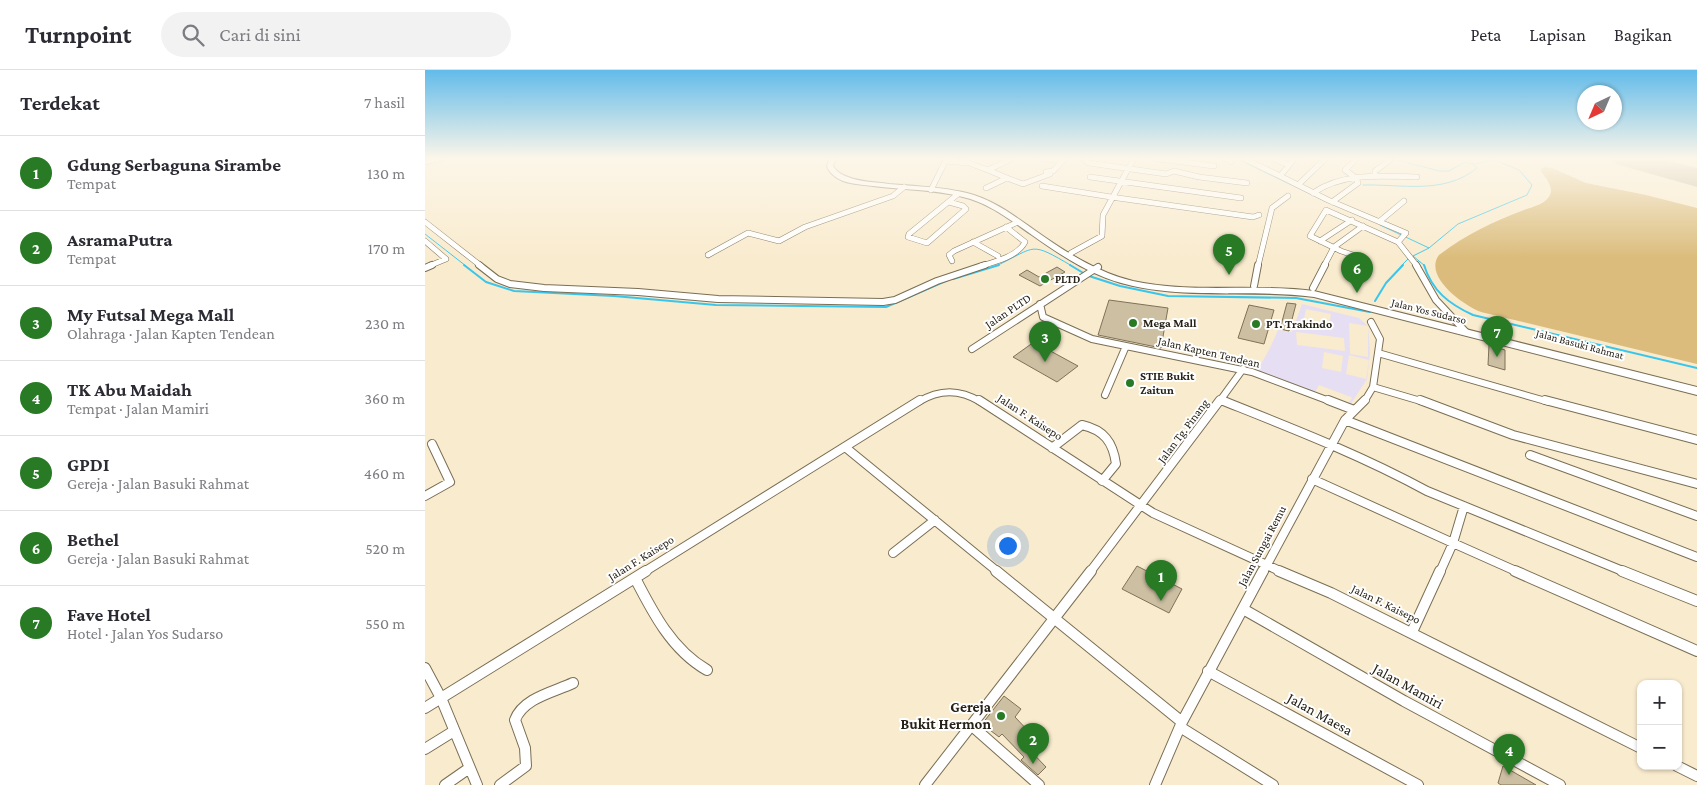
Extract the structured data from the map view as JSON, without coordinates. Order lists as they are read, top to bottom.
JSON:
{
  "streets": {
    "highway": ["Jalan Yos Sudarso", "Jalan Basuki Rahmat"],
    "street": [
      "Jalan PLTD",
      "Jalan Kapten Tendean",
      "Jalan F. Kaisepo",
      "Jalan Tg. Pinang",
      "Jalan Sungai Remu",
      "Jalan Mamiri",
      "Jalan Maesa"
    ]
  },
  "crossings": [
    ["Jalan PLTD", "Jalan Yos Sudarso"],
    ["Jalan PLTD", "Jalan Basuki Rahmat"],
    ["Jalan PLTD", "Jalan Kapten Tendean"],
    ["Jalan Yos Sudarso", "Jalan Basuki Rahmat"],
    ["Jalan Kapten Tendean", "Jalan Tg. Pinang"],
    ["Jalan Kapten Tendean", "Jalan Sungai Remu"],
    ["Jalan F. Kaisepo", "Jalan Tg. Pinang"],
    ["Jalan F. Kaisepo", "Jalan Sungai Remu"],
    ["Jalan Sungai Remu", "Jalan Mamiri"],
    ["Jalan Sungai Remu", "Jalan Maesa"]
  ],
  "places": [
    "PLTD",
    "Mega Mall",
    "PT. Trakindo",
    "STIE Bukit Zaitun",
    "Gereja Bukit Hermon"
  ],
  "north": "bottom left",
  "page": {
    "header": "Turnpoint",
    "search": "Cari di sini",
    "nav": ["Peta", "Lapisan", "Bagikan"],
    "heading": ["Terdekat", "7 hasil"],
    "list": [
      {
        "mark": "1",
        "name": "Gdung Serbaguna Sirambe",
        "note": "Tempat",
        "value": "130 m"
      },
      {
        "mark": "2",
        "name": "AsramaPutra",
        "note": "Tempat",
        "value": "170 m"
      },
      {
        "mark": "3",
        "name": "My Futsal Mega Mall",
        "note": "Olahraga · Jalan Kapten Tendean",
        "value": "230 m"
      },
      {
        "mark": "4",
        "name": "TK Abu Maidah",
        "note": "Tempat · Jalan Mamiri",
        "value": "360 m"
      },
      {
        "mark": "5",
        "name": "GPDI",
        "note": "Gereja · Jalan Basuki Rahmat",
        "value": "460 m"
      },
      {
        "mark": "6",
        "name": "Bethel",
        "note": "Gereja · Jalan Basuki Rahmat",
        "value": "520 m"
      },
      {
        "mark": "7",
        "name": "Fave Hotel",
        "note": "Hotel · Jalan Yos Sudarso",
        "value": "550 m"
      }
    ],
    "pins": [
      "5",
      "6",
      "7",
      "3",
      "1",
      "2",
      "4"
    ],
    "map_buttons": ["+", "−"]
  }
}
